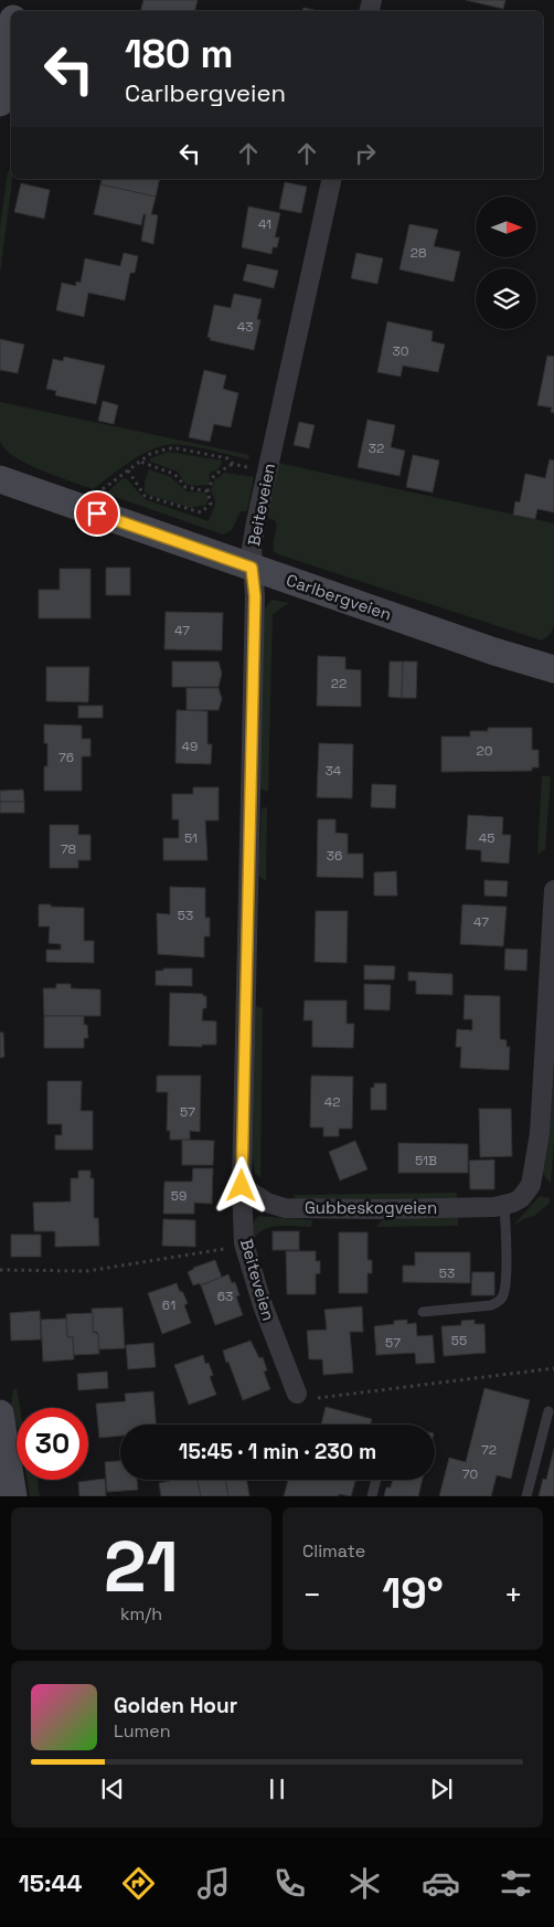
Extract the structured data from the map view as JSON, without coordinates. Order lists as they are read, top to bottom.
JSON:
{
  "streets": {
    "street": ["Beiteveien", "Carlbergveien", "Gubbeskogveien"]
  },
  "crossings": [
    ["Beiteveien", "Carlbergveien"],
    ["Beiteveien", "Gubbeskogveien"]
  ],
  "house_numbers": [
    "41",
    "28",
    "43",
    "30",
    "32",
    "47",
    "22",
    "49",
    "20",
    "76",
    "34",
    "51",
    "45",
    "78",
    "36",
    "53",
    "47",
    "42",
    "57",
    "51B",
    "59",
    "53",
    "63",
    "61",
    "55",
    "57",
    "72",
    "70"
  ],
  "north": "right",
  "page": {
    "turn": ["180 m", "Carlbergveien"],
    "limit": "30",
    "trip": "15:45 · 1 min · 230 m",
    "tile": [
      ["21", "km/h"],
      "Climate"
    ],
    "heat": ["−", "19°", "+"],
    "song": ["Golden Hour", "Lumen"],
    "tabs": "15:44"
  }
}
